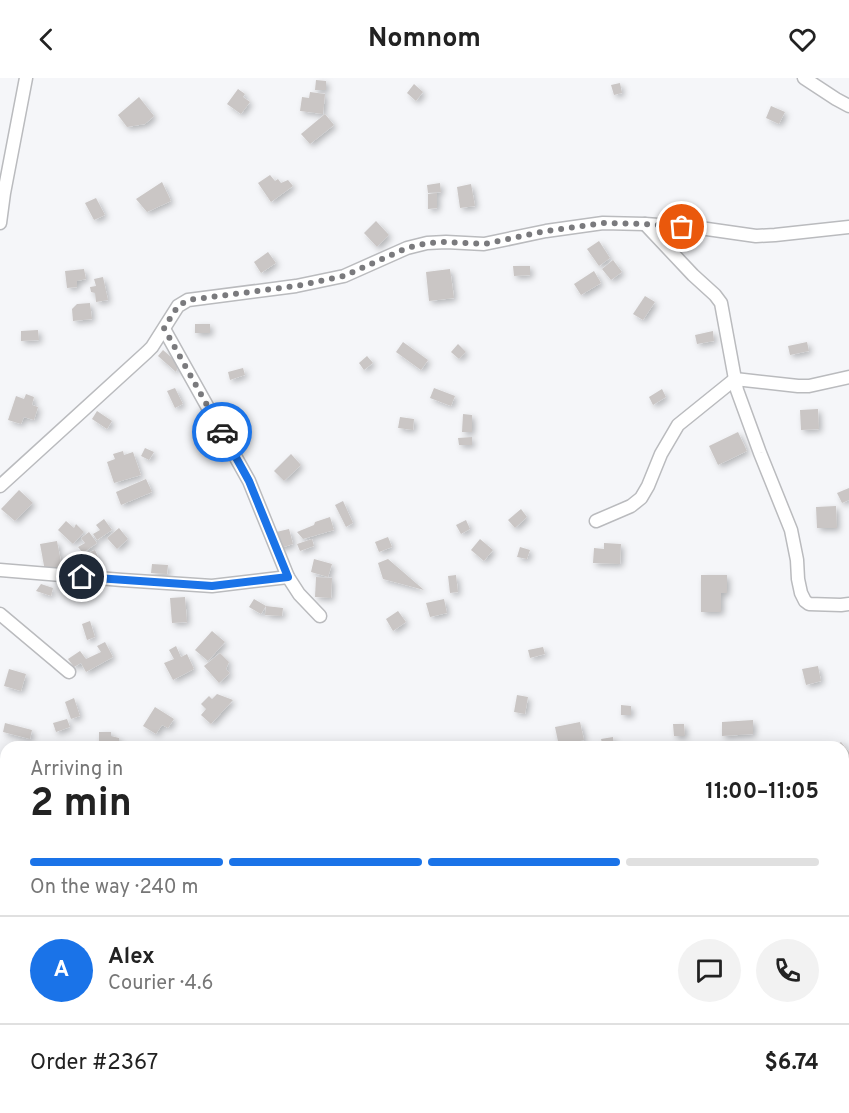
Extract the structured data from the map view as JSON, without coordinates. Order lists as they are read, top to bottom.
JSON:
{
  "page": {
    "header": "Nomnom",
    "heading": ["2 min", "Arriving in", "11:00–11:05"],
    "panel": [
      "Alex",
      "Courier · 4.6",
      "Order #2367",
      "$6.74"
    ],
    "bar": "On the way · 240 m",
    "round": "A"
  }
}
